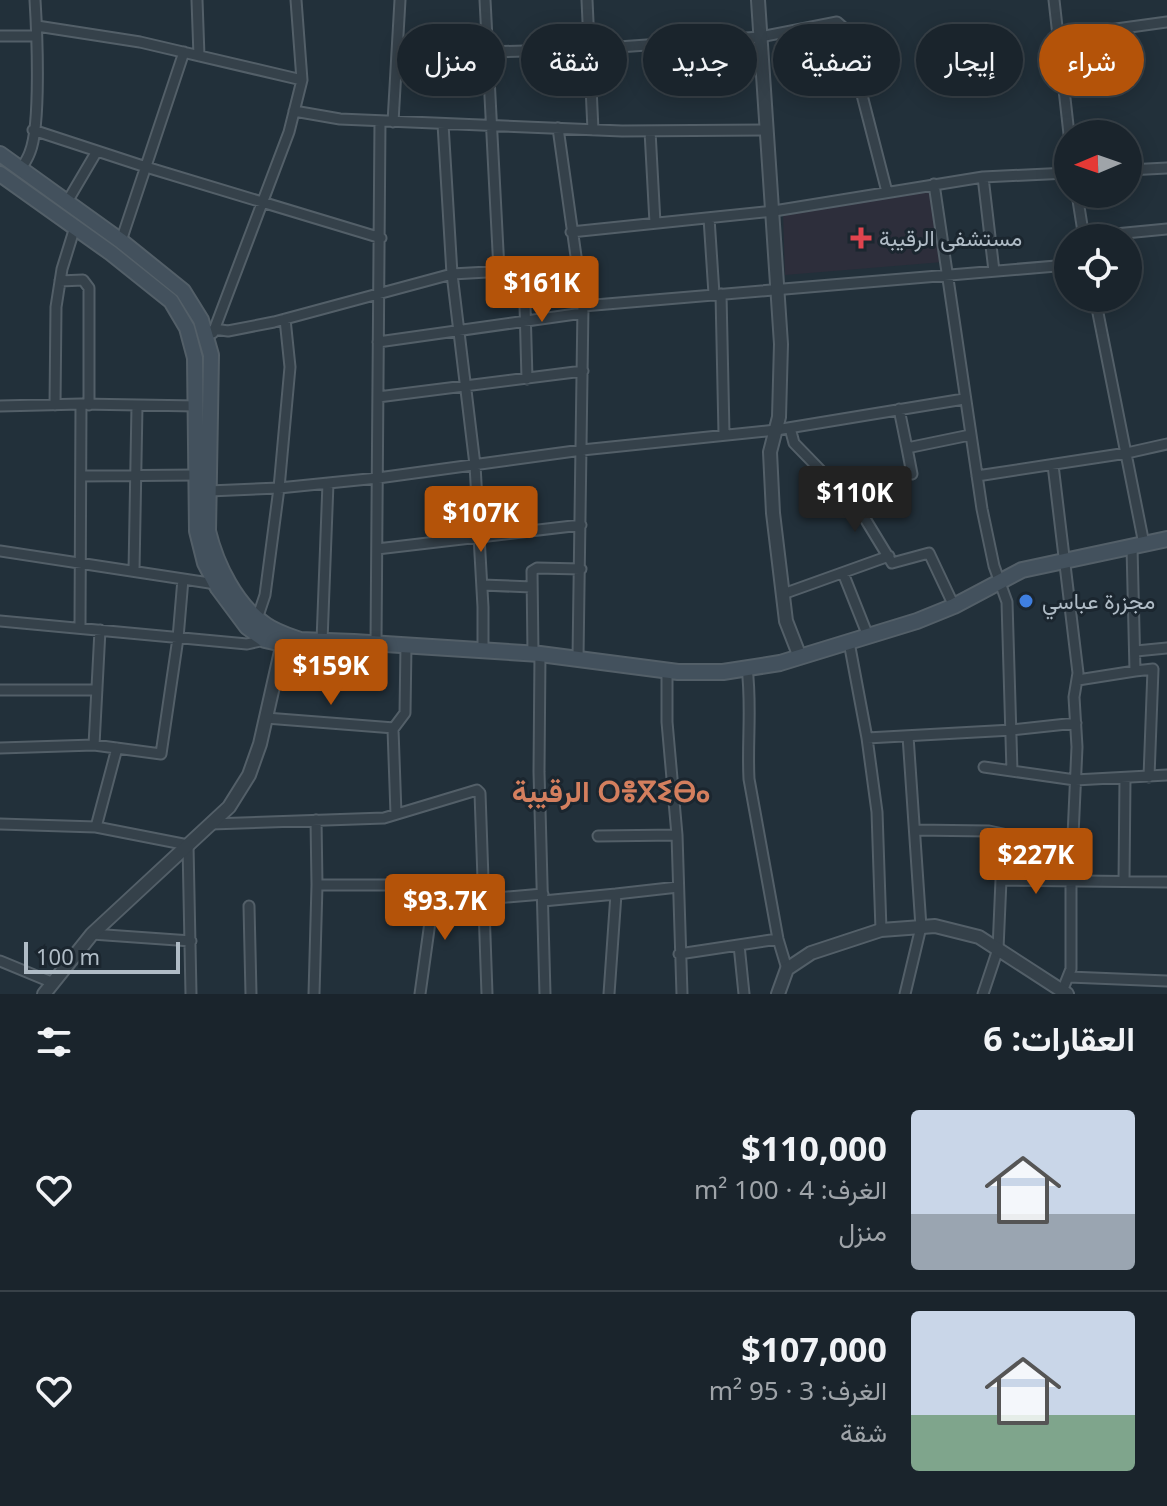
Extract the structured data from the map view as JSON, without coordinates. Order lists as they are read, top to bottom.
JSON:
{
  "districts": ["الرقيبة ⵔⴻⴳⵉⴱⴰ"],
  "places": {
    "health": ["مستشفى الرقيبة"],
    "other": ["مجزرة عباسي"]
  },
  "scale_bar": "100 m",
  "north": "left",
  "page": {
    "chip": [
      "شراء",
      "إيجار",
      "تصفية",
      "جديد",
      "شقة",
      "منزل"
    ],
    "price": [
      "$161K",
      "$110K",
      "$107K",
      "$159K",
      "$227K",
      "$93.7K"
    ],
    "scale": "100 m",
    "heading": "العقارات: 6",
    "list": [
      {
        "name": "$110,000",
        "note": "الغرف: 4 · 100 m² · منزل"
      },
      {
        "name": "$107,000",
        "note": "الغرف: 3 · 95 m² · شقة"
      }
    ]
  }
}
